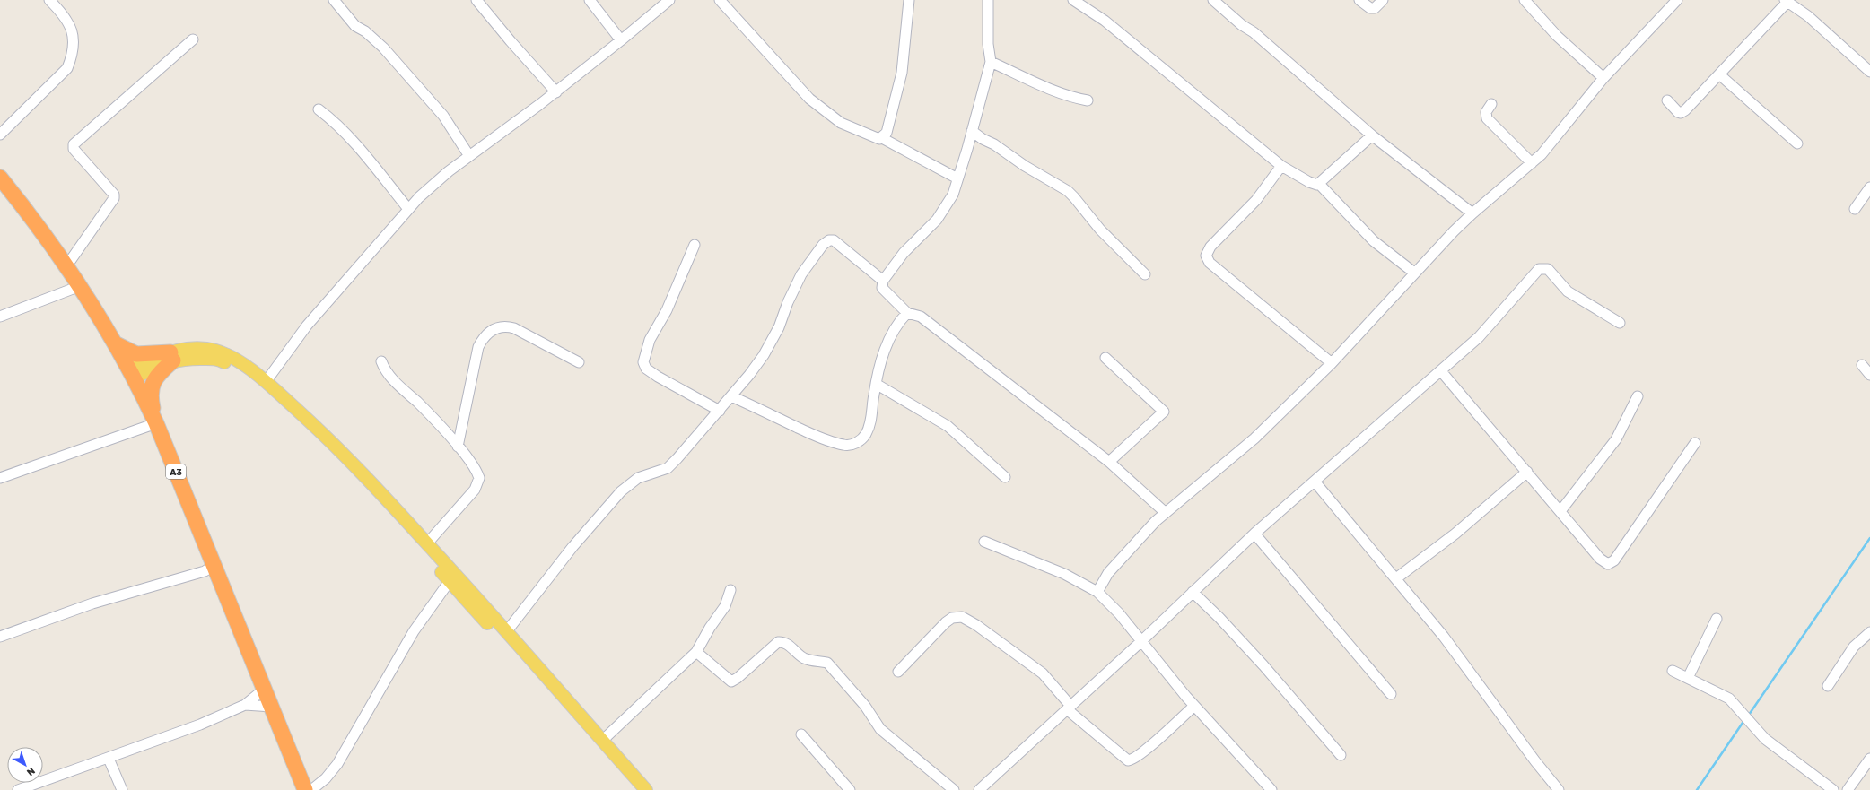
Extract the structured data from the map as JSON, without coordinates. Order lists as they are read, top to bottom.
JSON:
{
  "streets": {
    "highway": ["A3"]
  },
  "north": "bottom right"
}
